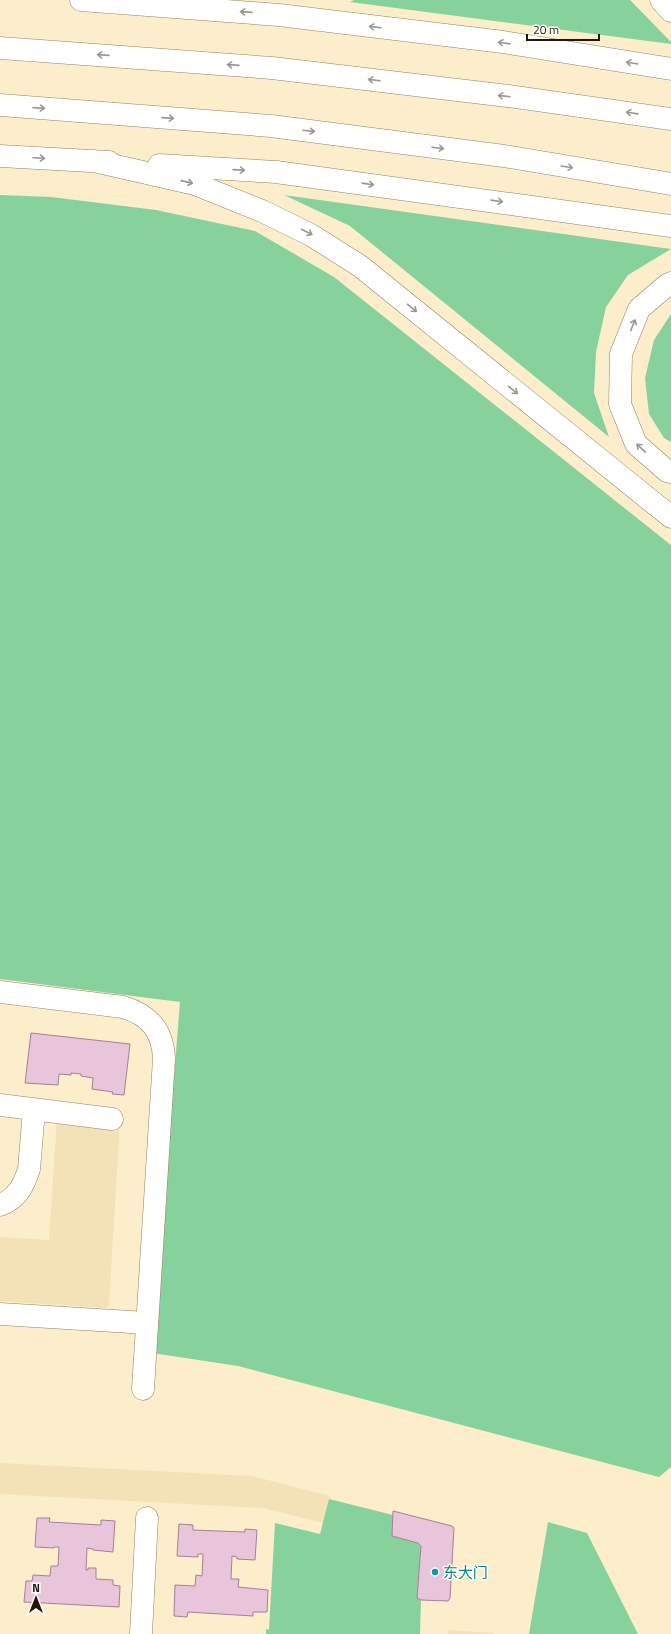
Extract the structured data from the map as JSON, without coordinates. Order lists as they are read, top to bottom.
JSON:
{
  "places": ["东大门"],
  "scale_bar": "20 m",
  "north": "top"
}
